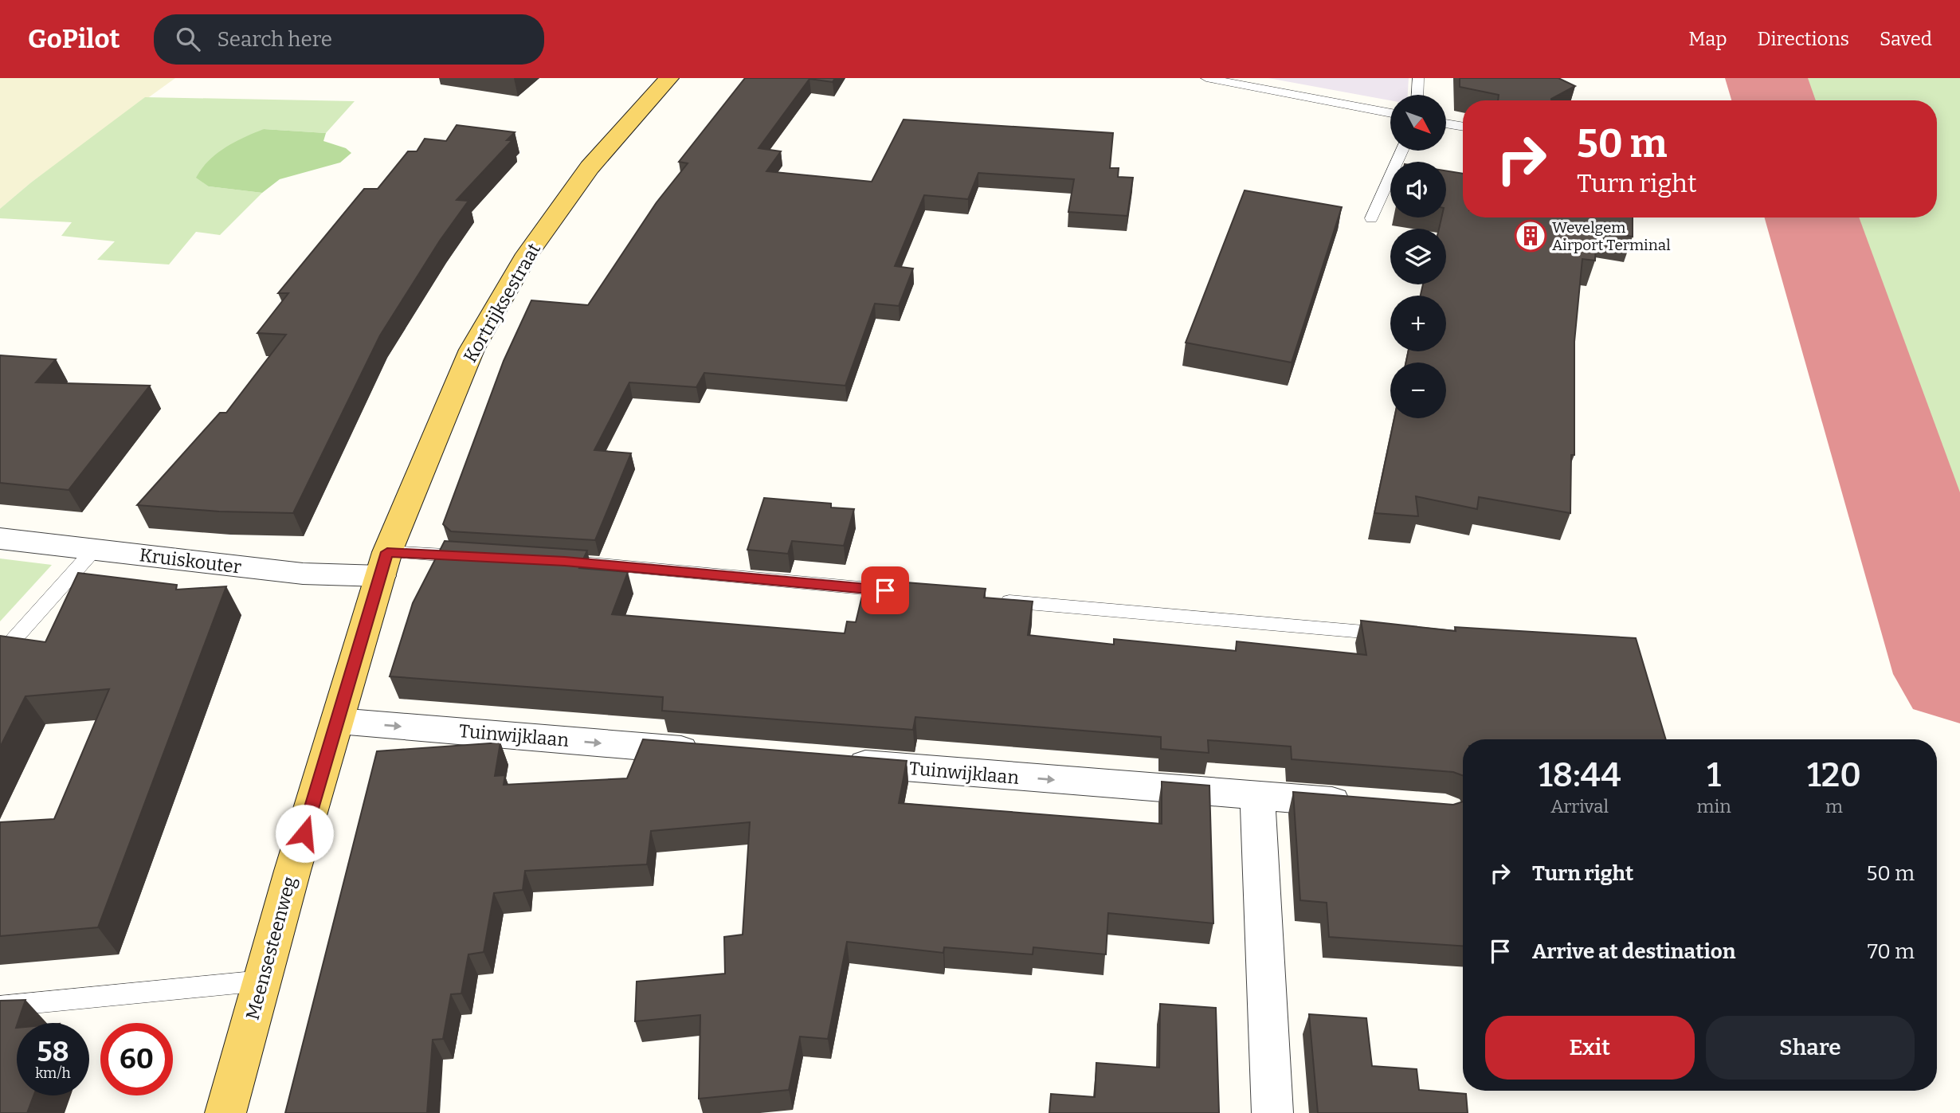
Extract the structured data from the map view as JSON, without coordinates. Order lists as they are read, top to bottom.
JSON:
{
  "streets": {
    "main road": ["Kortrijksestraat", "Meensesteenweg"],
    "street": ["Kruiskouter", "Tuinwijklaan"]
  },
  "crossings": [
    ["Kortrijksestraat", "Kruiskouter"],
    ["Kortrijksestraat", "Meensesteenweg"],
    ["Kruiskouter", "Meensesteenweg"],
    ["Tuinwijklaan", "Meensesteenweg"]
  ],
  "one_way": ["Tuinwijklaan"],
  "places": {
    "building": ["Wevelgem Airport Terminal"]
  },
  "north": "bottom right",
  "page": {
    "header": "GoPilot",
    "search": "Search here",
    "nav": ["Map", "Directions", "Saved"],
    "map_buttons": ["+", "−"],
    "turn": ["50 m", "Turn right"],
    "eta": [
      "18:44",
      "Arrival",
      "1",
      "min",
      "120",
      "m"
    ],
    "list": [
      {
        "name": "Turn right",
        "value": "50 m"
      },
      {
        "name": "Arrive at destination",
        "value": "70 m"
      }
    ],
    "buttons": ["Exit", "Share"],
    "speed": "58 km/h",
    "limit": "60"
  }
}
